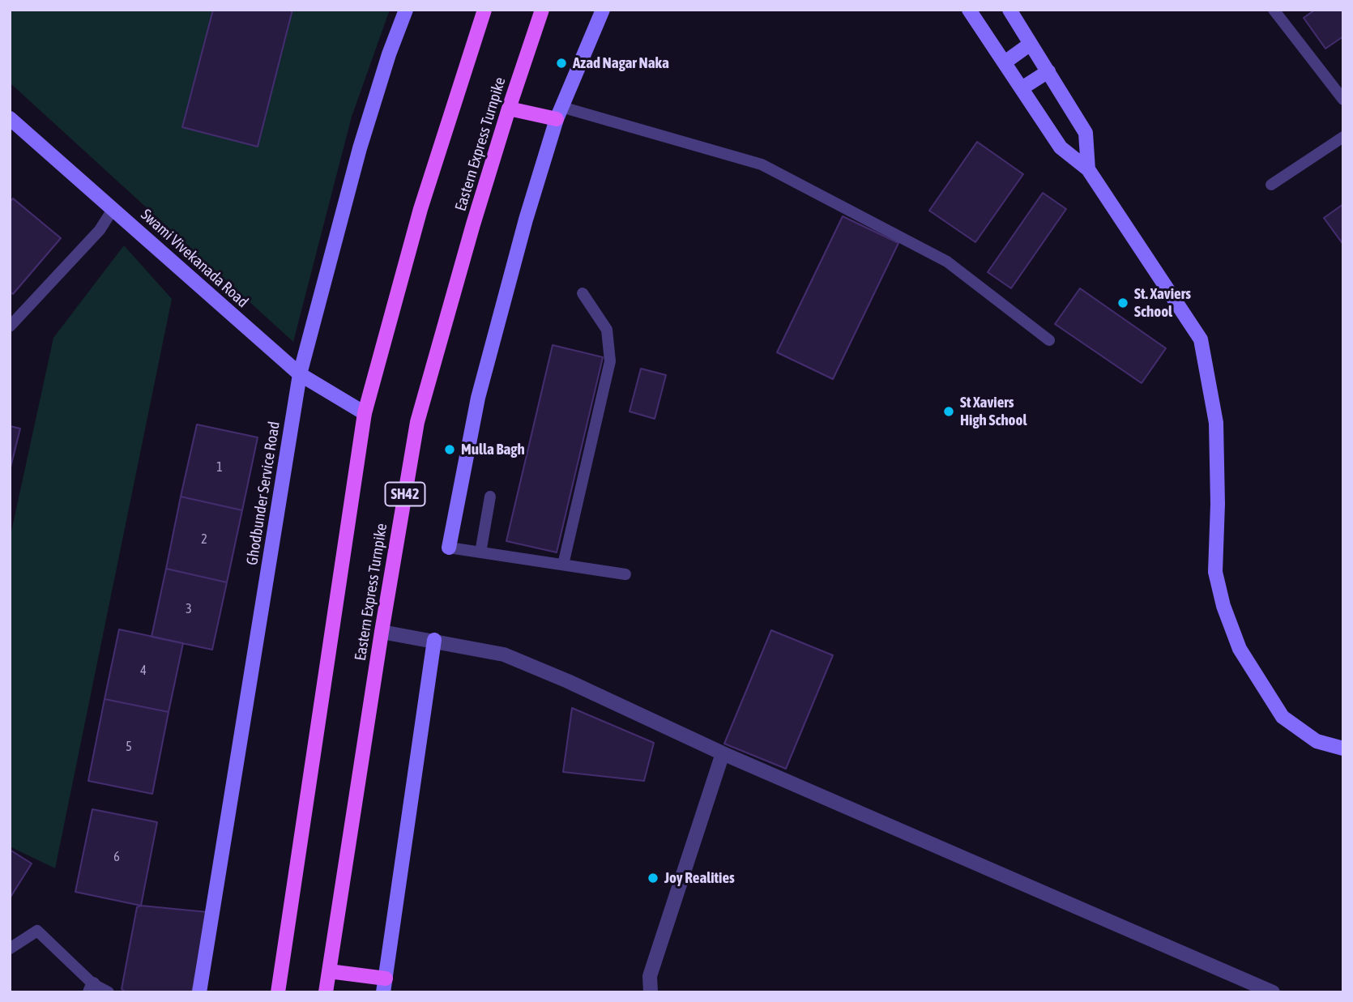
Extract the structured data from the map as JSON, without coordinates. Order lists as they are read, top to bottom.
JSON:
{
  "streets": {
    "main road": ["Eastern Express Turnpike", "SH42"],
    "street": ["Swami Vivekanada Road", "Ghodbunder Service Road"]
  },
  "crossings": [
    ["Eastern Express Turnpike", "Swami Vivekanada Road"],
    ["Swami Vivekanada Road", "Ghodbunder Service Road"]
  ],
  "places": [
    "Azad Nagar Naka",
    "St. Xaviers School",
    "St Xaviers High School",
    "Mulla Bagh",
    "Joy Realities"
  ],
  "house_numbers": [
    "1",
    "2",
    "3",
    "4",
    "5",
    "6"
  ]
}
